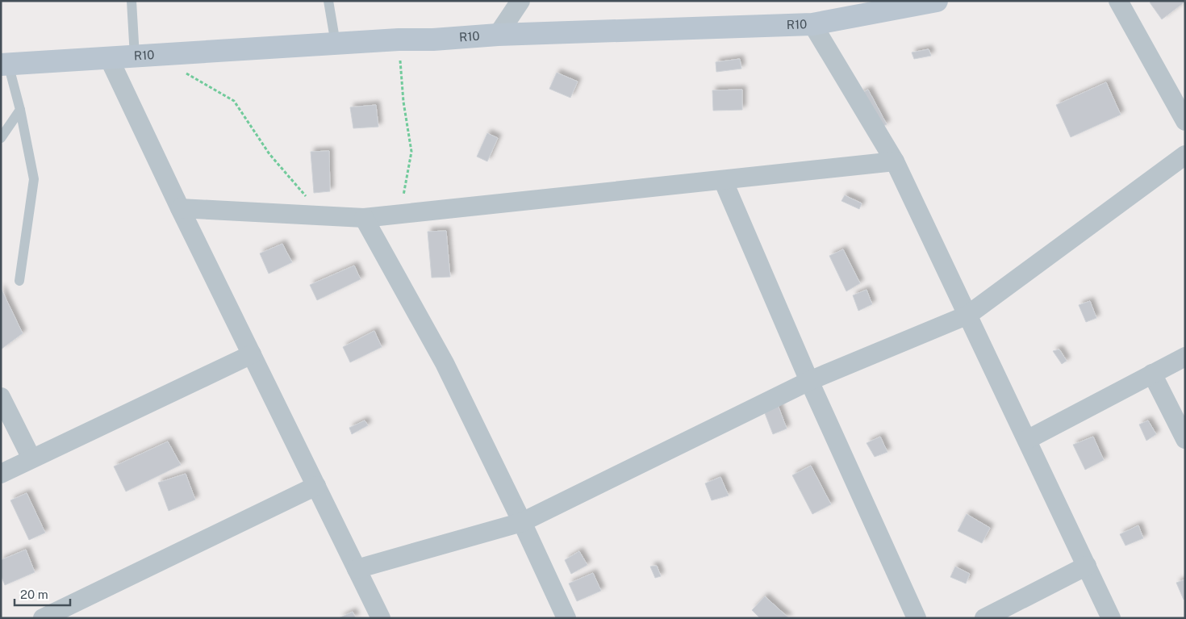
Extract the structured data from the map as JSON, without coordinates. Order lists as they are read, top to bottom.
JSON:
{
  "streets": {
    "main road": ["R10"]
  },
  "scale_bar": "20 m"
}
